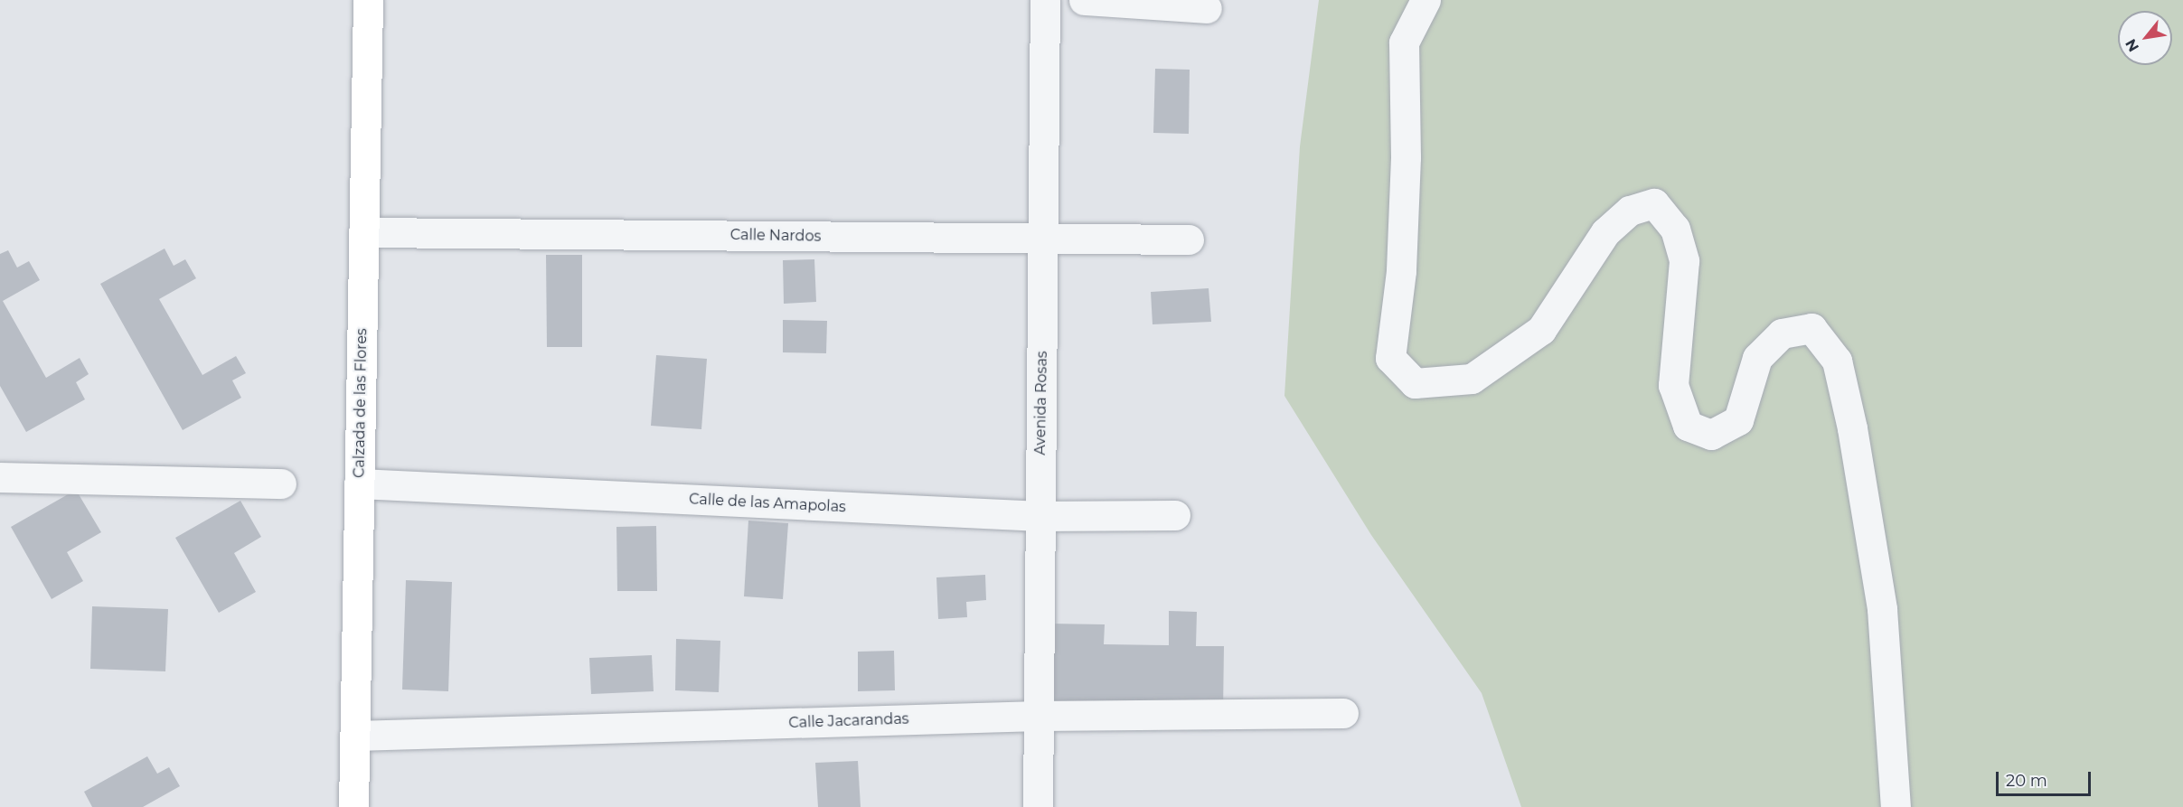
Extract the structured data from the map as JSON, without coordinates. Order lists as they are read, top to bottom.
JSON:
{
  "streets": {
    "main road": ["Calzada de las Flores"],
    "street": [
      "Calle Nardos",
      "Avenida Rosas",
      "Calle de las Amapolas",
      "Calle Jacarandas"
    ]
  },
  "crossings": [
    ["Calle Nardos", "Calzada de las Flores"],
    ["Calle Nardos", "Avenida Rosas"],
    ["Calzada de las Flores", "Calle de las Amapolas"],
    ["Calzada de las Flores", "Calle Jacarandas"],
    ["Avenida Rosas", "Calle de las Amapolas"],
    ["Avenida Rosas", "Calle Jacarandas"]
  ],
  "scale_bar": "20 m",
  "north": "bottom left"
}
